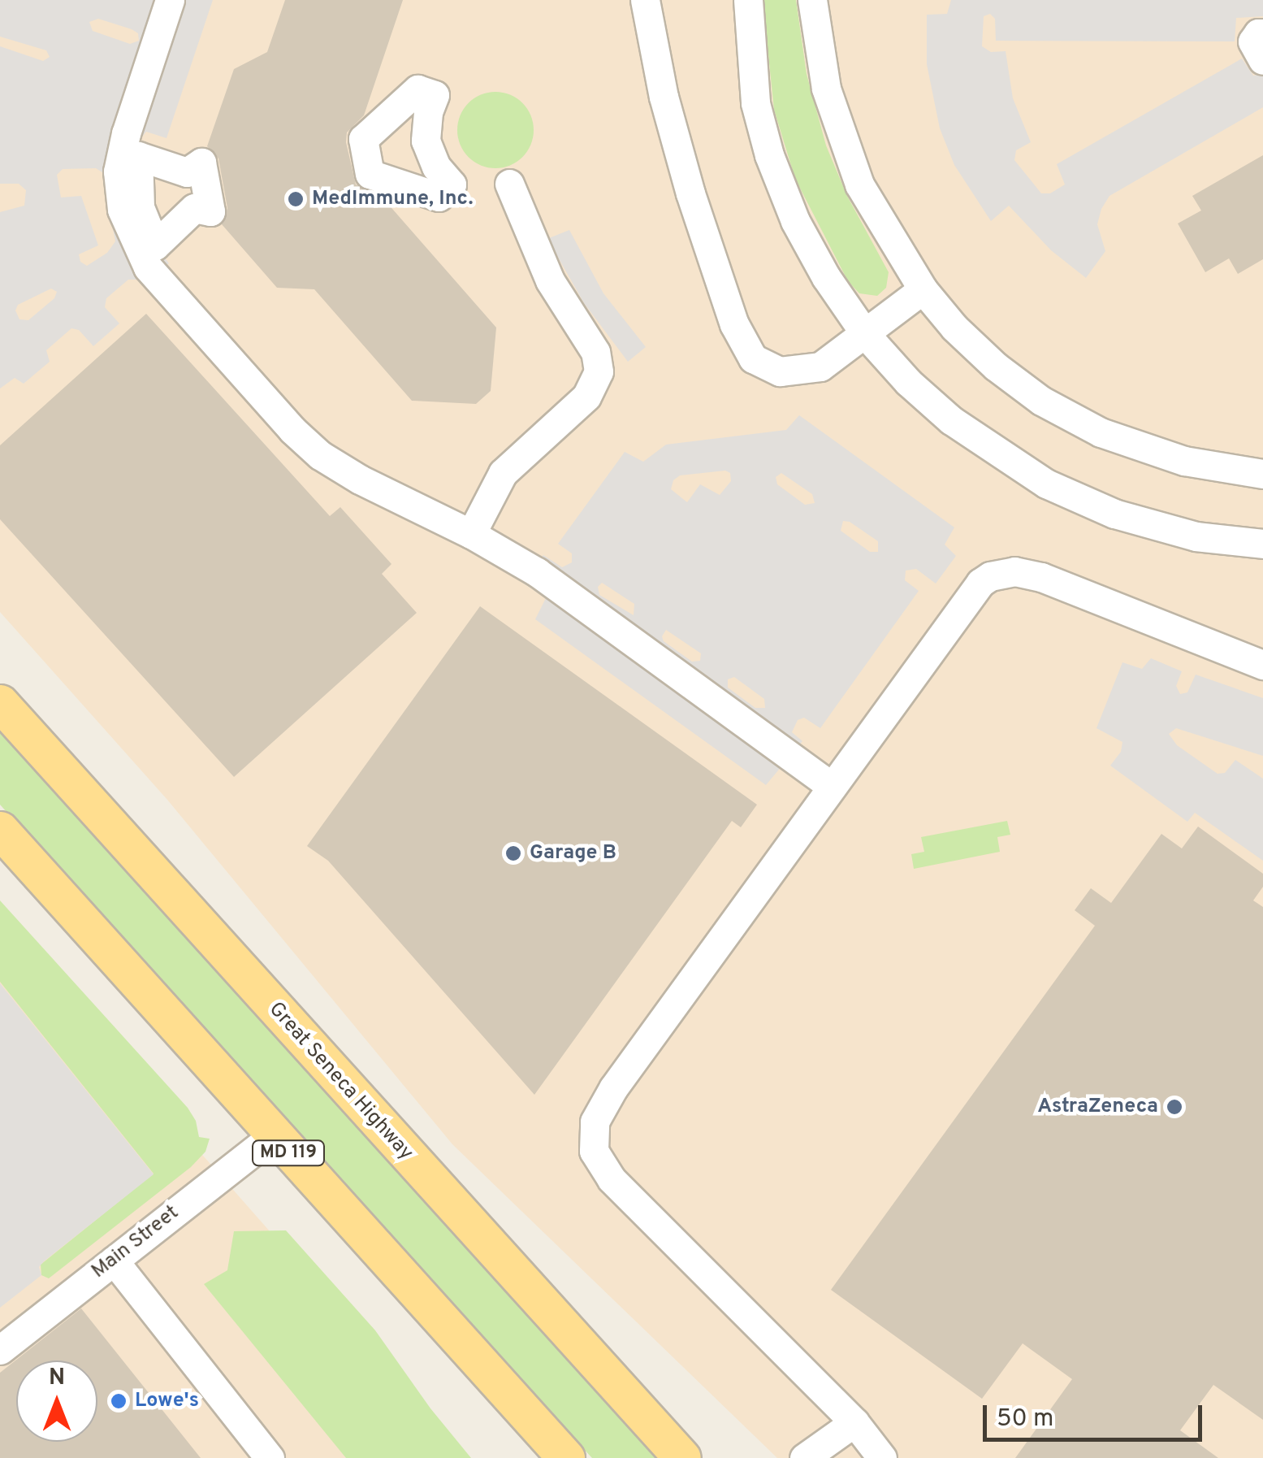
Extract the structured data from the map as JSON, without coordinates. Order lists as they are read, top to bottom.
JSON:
{
  "streets": {
    "main road": ["Great Seneca Highway", "MD 119"],
    "street": ["Main Street"]
  },
  "crossings": [
    ["MD 119", "Main Street"]
  ],
  "places": [
    "MedImmune, Inc.",
    "Garage B",
    "AstraZeneca",
    "Lowe's"
  ],
  "scale_bar": "50 m",
  "north": "top"
}
